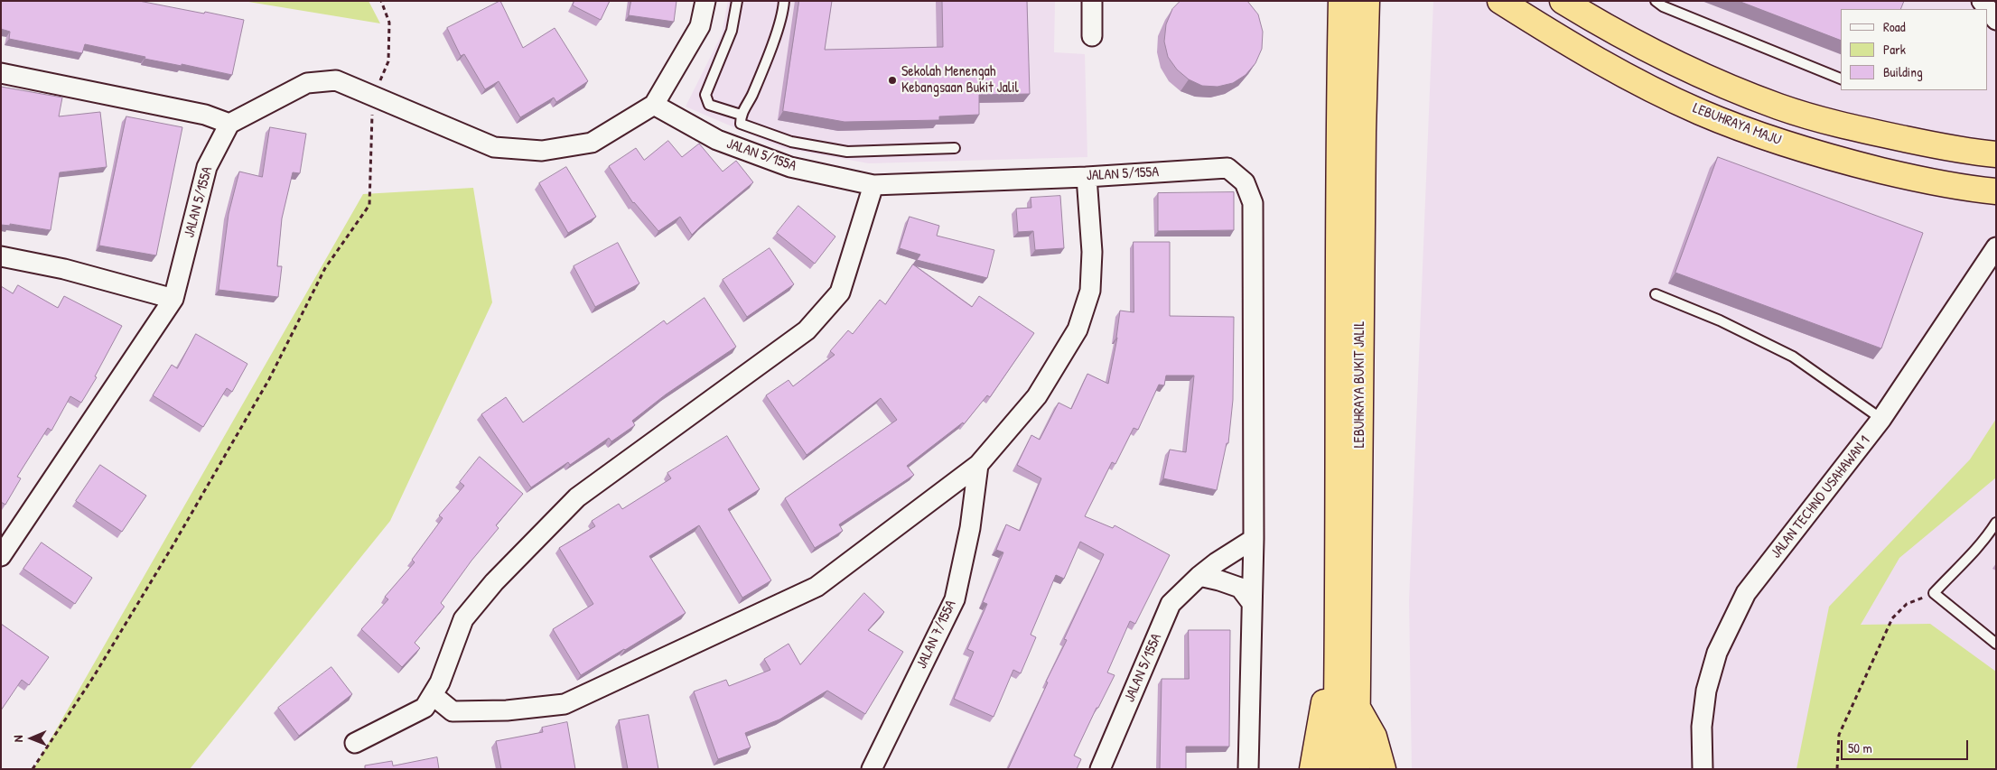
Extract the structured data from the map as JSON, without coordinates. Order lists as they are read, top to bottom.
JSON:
{
  "streets": {
    "highway": ["LEBUHRAYA MAJU", "LEBUHRAYA BUKIT JALIL"],
    "street": ["JALAN 5/155A", "JALAN TECHNO USAHAWAN 1", "JALAN 7/155A"]
  },
  "places": ["Sekolah Menengah Kebangsaan Bukit Jalil"],
  "legend": ["Road", "Park", "Building"],
  "scale_bar": "50 m",
  "north": "left"
}
